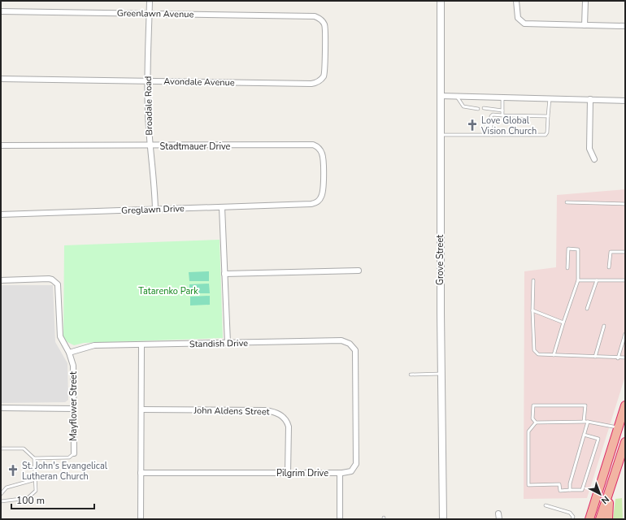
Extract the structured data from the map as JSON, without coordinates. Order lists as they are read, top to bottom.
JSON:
{
  "streets": {
    "street": [
      "Greenlawn Avenue",
      "Avondale Avenue",
      "Broadale Road",
      "Stadtmauer Drive",
      "Greglawn Drive",
      "Grove Street",
      "Standish Drive",
      "Mayflower Street",
      "John Aldens Street",
      "Pilgrim Drive"
    ]
  },
  "crossings": [
    ["Greenlawn Avenue", "Avondale Avenue"],
    ["Greenlawn Avenue", "Broadale Road"],
    ["Avondale Avenue", "Broadale Road"],
    ["Broadale Road", "Stadtmauer Drive"],
    ["Broadale Road", "Greglawn Drive"],
    ["Stadtmauer Drive", "Greglawn Drive"],
    ["Standish Drive", "Mayflower Street"],
    ["Standish Drive", "Pilgrim Drive"],
    ["John Aldens Street", "Pilgrim Drive"]
  ],
  "parks": ["Tatarenko Park"],
  "places": {
    "church": ["Love Global Vision Church", "St. John's Evangelical Lutheran Church"]
  },
  "scale_bar": "100 m",
  "north": "bottom right"
}
